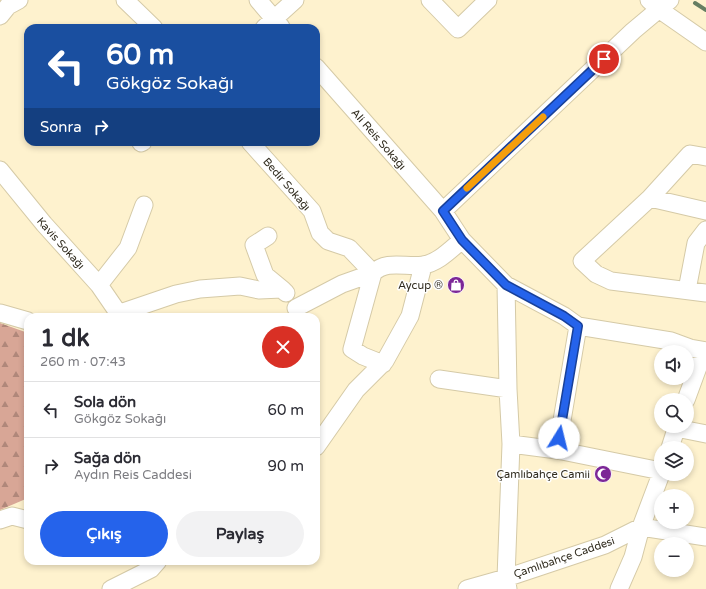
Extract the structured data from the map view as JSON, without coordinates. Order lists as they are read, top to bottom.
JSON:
{
  "streets": {
    "street": [
      "Ali Reis Sokağı",
      "Bedir Sokağı",
      "Kavis Sokağı",
      "Çamlıbahçe Caddesi"
    ]
  },
  "crossings": [
    ["Ali Reis Sokağı", "Çamlıbahçe Caddesi"]
  ],
  "places": {
    "shop": ["Aycup ®"],
    "mosque": ["Çamlıbahçe Camii"]
  },
  "page": {
    "turn": ["60 m", "Gökgöz Sokağı"],
    "then": "Sonra",
    "heading": ["1 dk", "260 m · 07:43"],
    "map_buttons": ["+", "−"],
    "list": [
      {
        "name": "Sola dön",
        "note": "Gökgöz Sokağı",
        "value": "60 m"
      },
      {
        "name": "Sağa dön",
        "note": "Aydın Reis Caddesi",
        "value": "90 m"
      }
    ],
    "buttons": ["Çıkış", "Paylaş"]
  }
}
